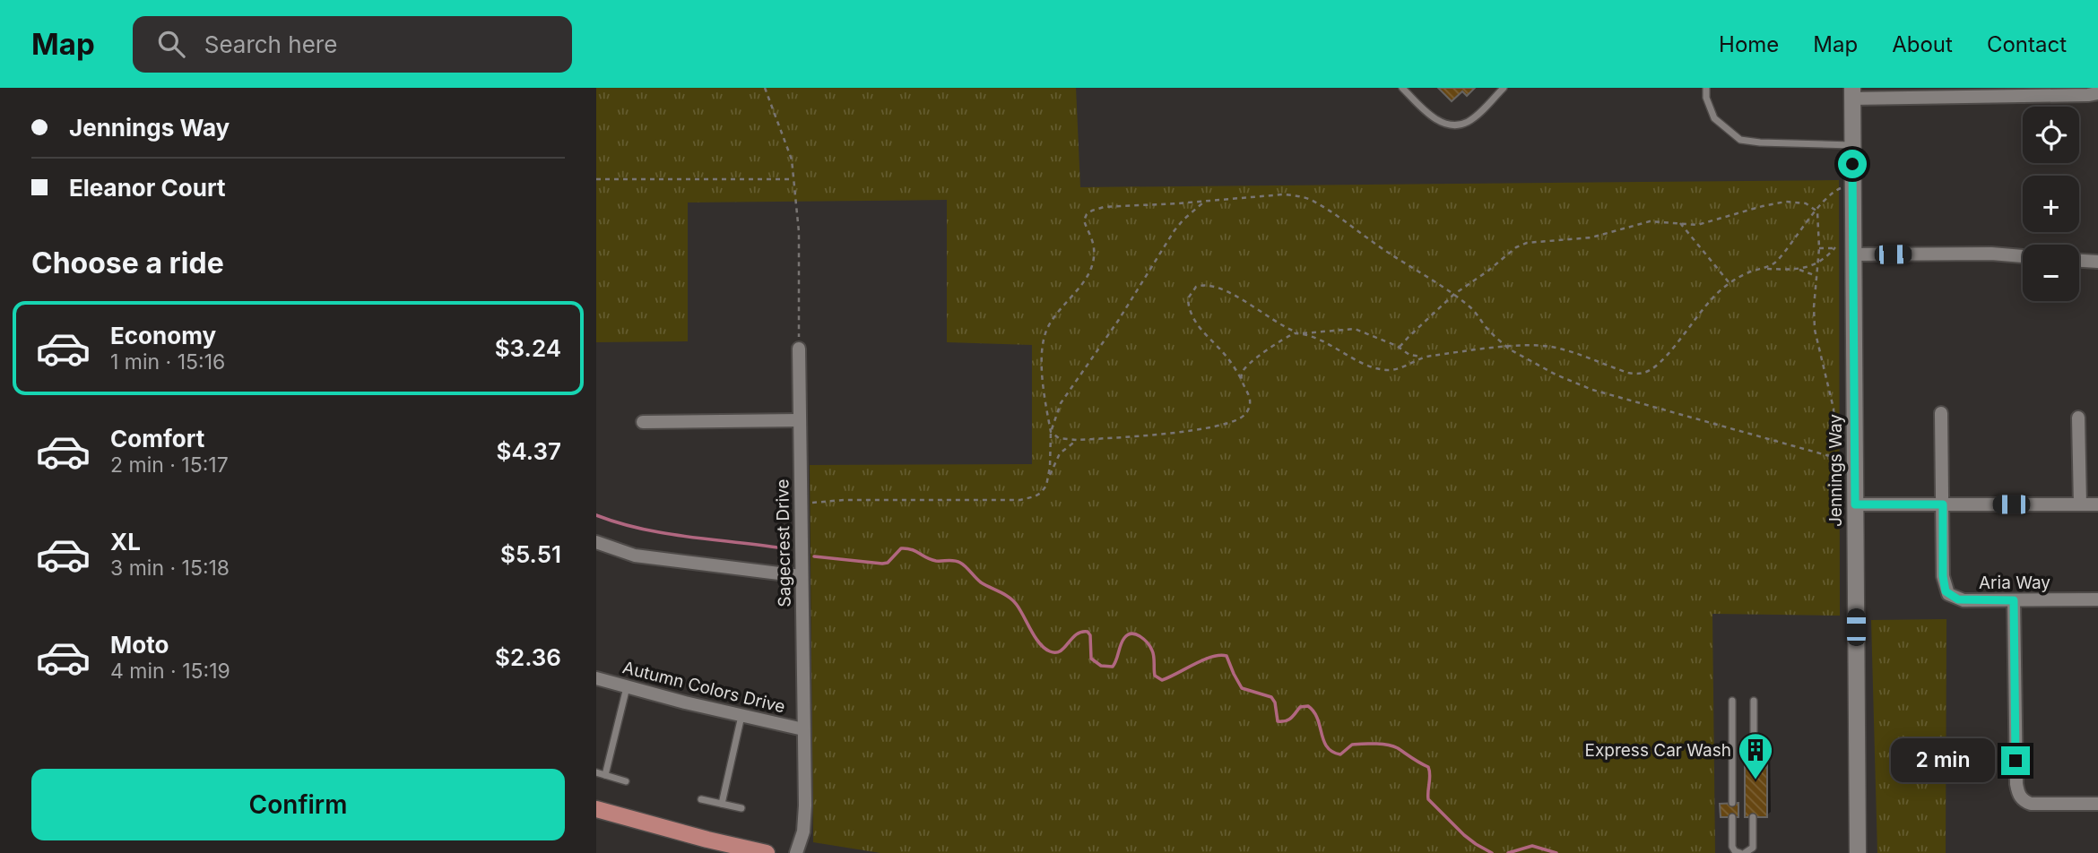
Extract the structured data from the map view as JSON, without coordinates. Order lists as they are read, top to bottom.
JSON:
{
  "streets": {
    "street": [
      "Jennings Way",
      "Sagecrest Drive",
      "Aria Way",
      "Autumn Colors Drive"
    ]
  },
  "crossings": [
    ["Sagecrest Drive", "Autumn Colors Drive"]
  ],
  "places": {
    "building": ["Express Car Wash"]
  },
  "page": {
    "header": "Map",
    "search": "Search here",
    "nav": [
      "Home",
      "Map",
      "About",
      "Contact"
    ],
    "banner": ["Jennings Way", "Eleanor Court"],
    "map_buttons": ["+", "−"],
    "heading": "Choose a ride",
    "list": [
      {
        "name": "Economy",
        "note": "1 min · 15:16",
        "value": "$3.24"
      },
      {
        "name": "Comfort",
        "note": "2 min · 15:17",
        "value": "$4.37"
      },
      {
        "name": "XL",
        "note": "3 min · 15:18",
        "value": "$5.51"
      },
      {
        "name": "Moto",
        "note": "4 min · 15:19",
        "value": "$2.36"
      }
    ],
    "bubble": "2 min",
    "buttons": "Confirm"
  }
}
